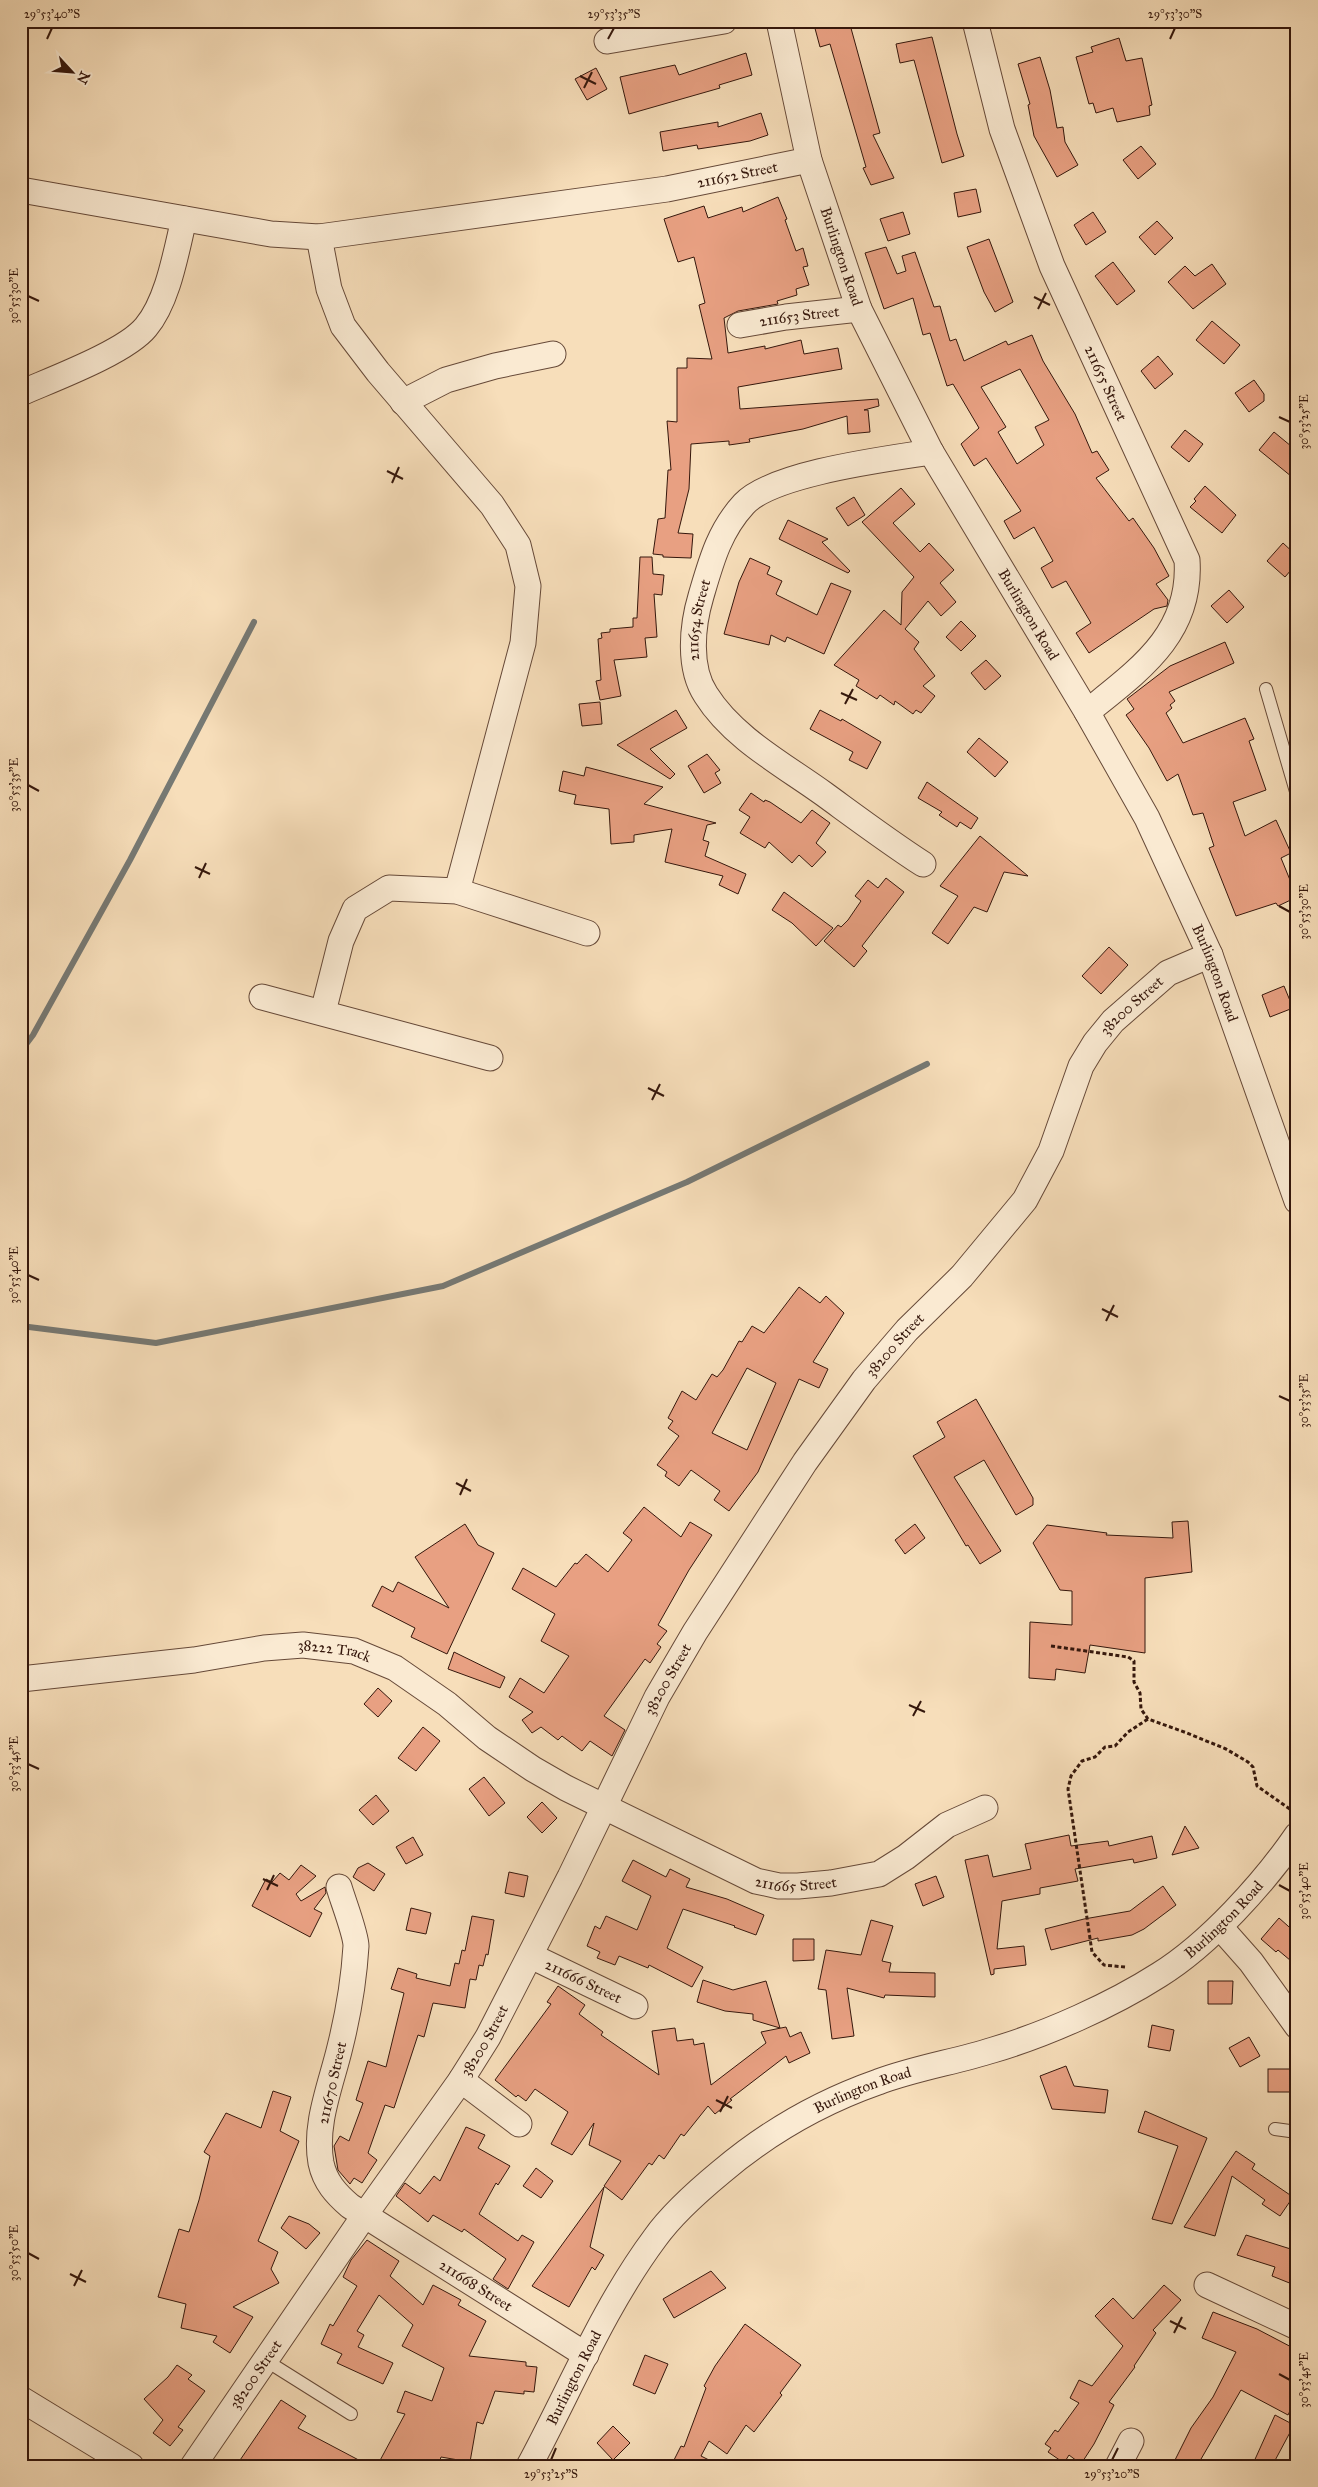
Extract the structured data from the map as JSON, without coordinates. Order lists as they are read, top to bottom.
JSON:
{
  "streets": {
    "street": [
      "211652 Street",
      "Burlington Road",
      "211653 Street",
      "211655 Street",
      "211654 Street",
      "38200 Street",
      "38222 Track",
      "211665 Street",
      "211666 Street",
      "211670 Street",
      "211668 Street"
    ]
  },
  "crossings": [
    ["211652 Street", "Burlington Road"],
    ["Burlington Road", "211653 Street"],
    ["Burlington Road", "211655 Street"],
    ["Burlington Road", "211654 Street"],
    ["Burlington Road", "38200 Street"],
    ["Burlington Road", "211668 Street"],
    ["38200 Street", "38222 Track"],
    ["38200 Street", "211665 Street"],
    ["38200 Street", "211666 Street"],
    ["38200 Street", "211670 Street"],
    ["38200 Street", "211668 Street"],
    ["38222 Track", "211665 Street"],
    ["211670 Street", "211668 Street"]
  ],
  "north": "bottom right",
  "coordinates": [
    "29°53'40\"S",
    "29°53'35\"S",
    "29°53'30\"S",
    "30°53'30\"E",
    "30°53'25\"E",
    "30°53'35\"E",
    "30°53'40\"E",
    "30°53'45\"E",
    "30°53'50\"E",
    "29°53'25\"S",
    "29°53'20\"S"
  ]
}
